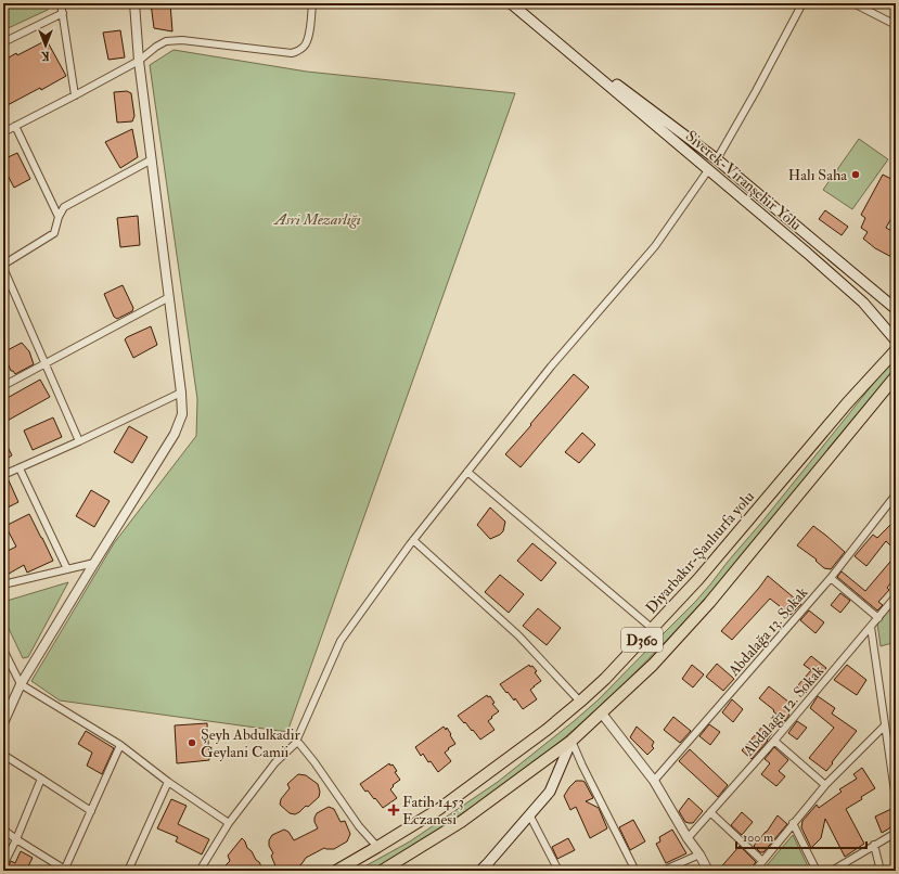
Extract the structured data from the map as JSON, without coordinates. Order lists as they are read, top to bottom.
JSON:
{
  "streets": {
    "highway": ["Diyarbakır-Şanlıurfa yolu", "D360"],
    "main road": ["Siverek-Viranşehir Yolu"],
    "street": ["Abdalağa 13. Sokak", "Abdalağa 12. Sokak"]
  },
  "parks": ["Asri Mezarlığı"],
  "places": {
    "other": ["Halı Saha", "Şeyh Abdulkadir Geylani Camii"],
    "health": ["Fatih 1453 Eczanesi"]
  },
  "scale_bar": "100 m",
  "north": "bottom"
}
